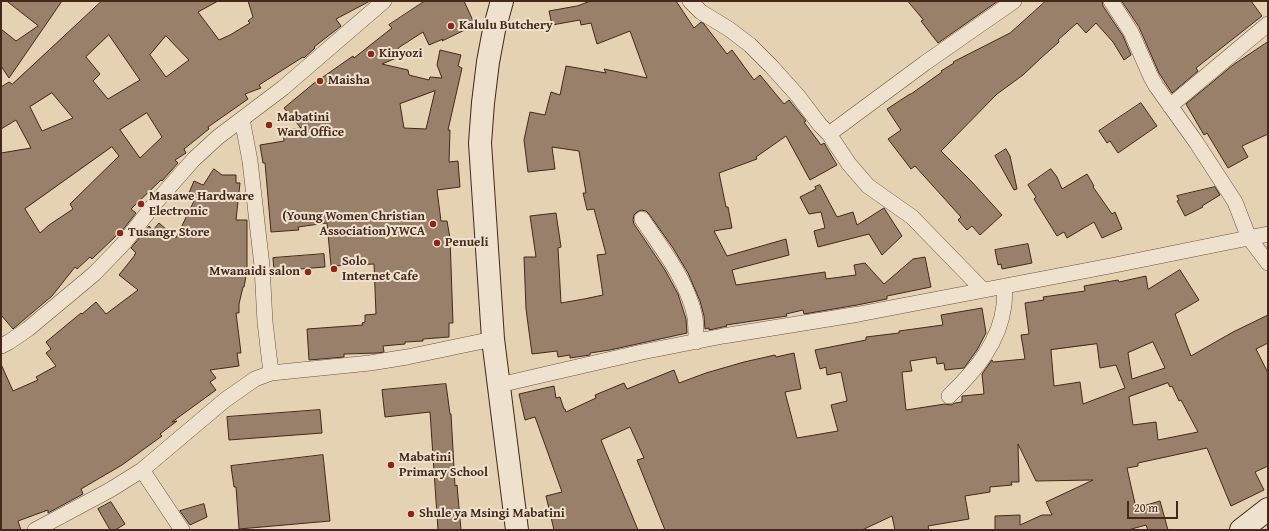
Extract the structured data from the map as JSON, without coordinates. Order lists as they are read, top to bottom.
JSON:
{
  "places": [
    "Kalulu Butchery",
    "Kinyozi",
    "Maisha",
    "Mabatini Ward Office",
    "Masawe Hardware Electronic",
    "(Young Women Christian Association)YWCA",
    "Tusangr Store",
    "Penueli",
    "Solo Internet Cafe",
    "Mwanaidi salon",
    "Mabatini Primary School",
    "Shule ya Msingi Mabatini"
  ],
  "scale_bar": "20 m"
}
